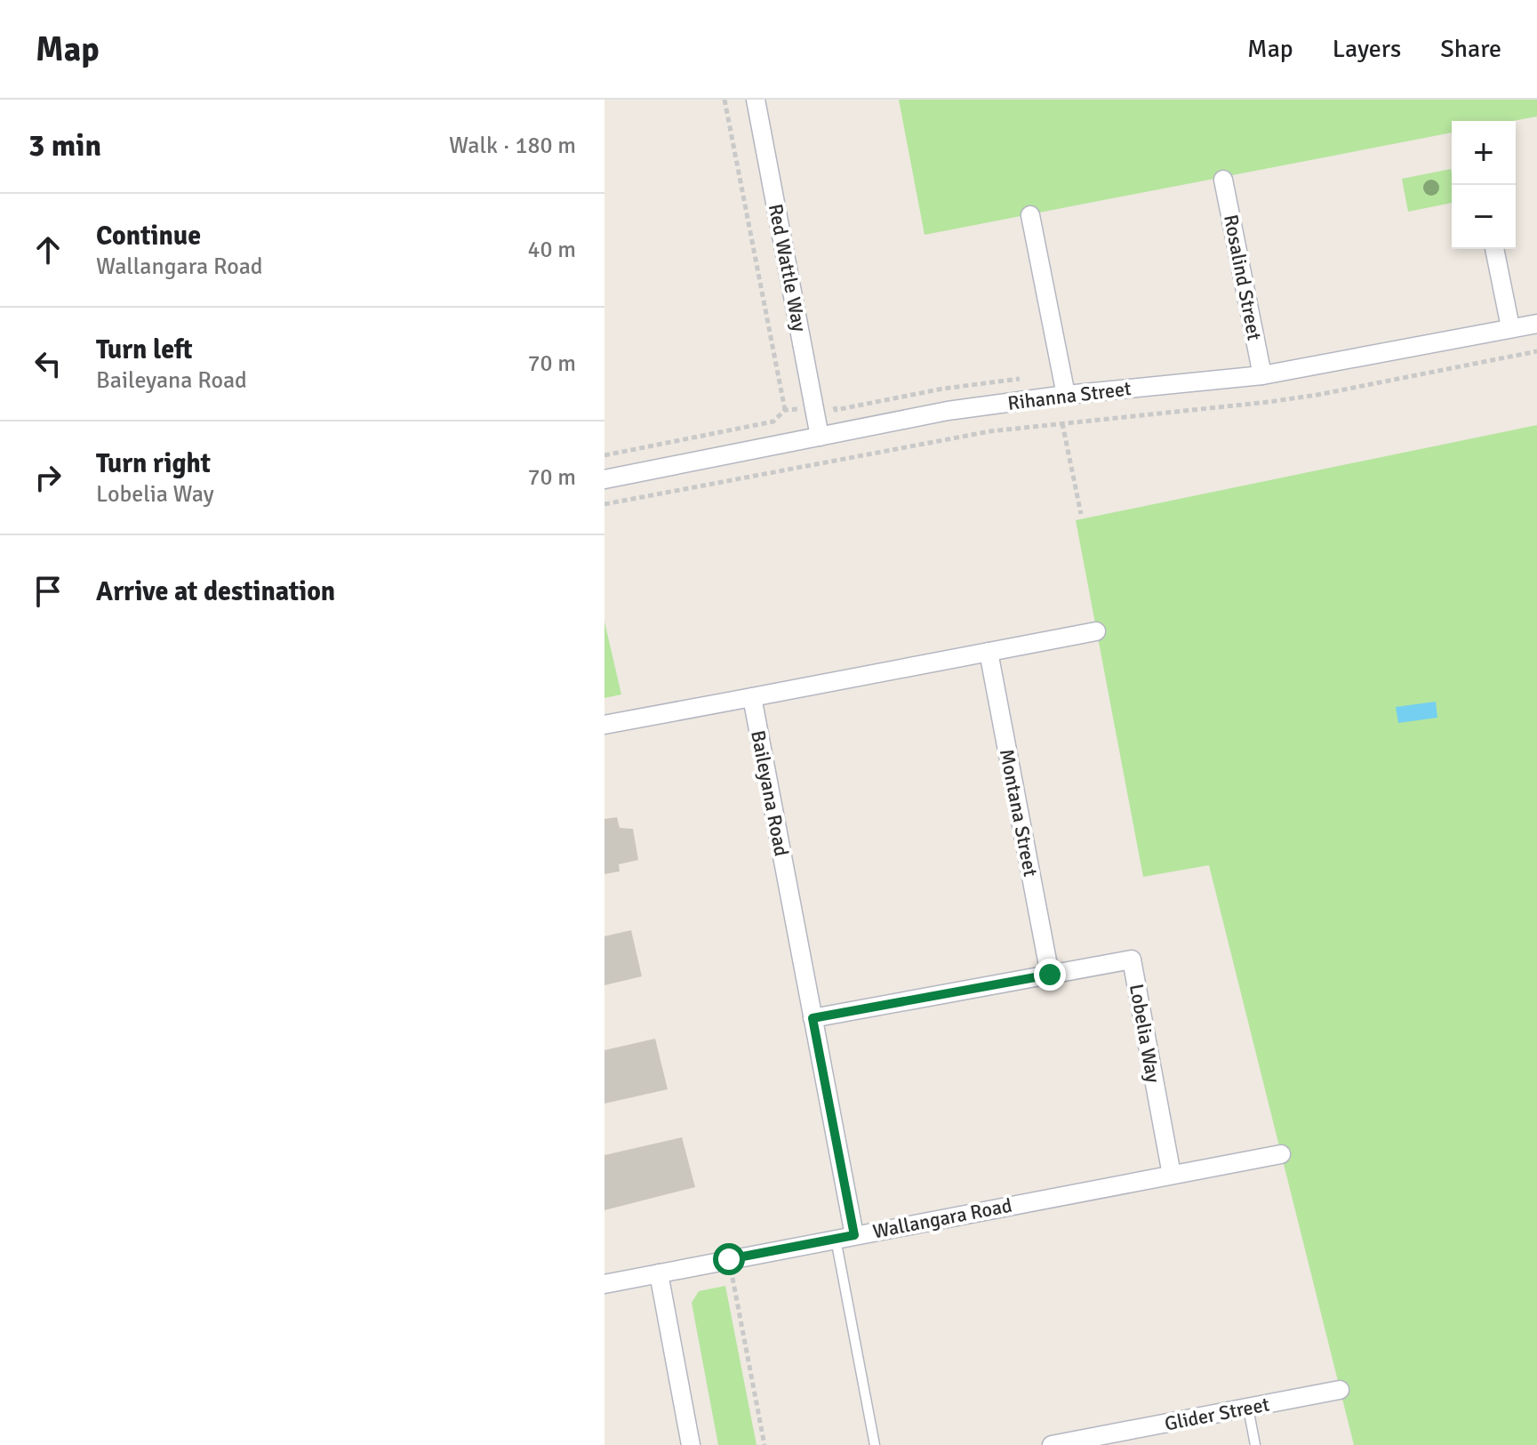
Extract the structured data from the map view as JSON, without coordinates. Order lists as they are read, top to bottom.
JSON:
{
  "streets": {
    "street": [
      "Red Wattle Way",
      "Rosalind Street",
      "Rihanna Street",
      "Baileyana Road",
      "Montana Street",
      "Lobelia Way",
      "Wallangara Road",
      "Glider Street"
    ]
  },
  "crossings": [
    ["Red Wattle Way", "Rihanna Street"],
    ["Rosalind Street", "Rihanna Street"],
    ["Baileyana Road", "Lobelia Way"],
    ["Baileyana Road", "Wallangara Road"],
    ["Montana Street", "Lobelia Way"],
    ["Lobelia Way", "Wallangara Road"]
  ],
  "page": {
    "header": "Map",
    "nav": ["Map", "Layers", "Share"],
    "heading": ["3 min", "Walk · 180 m"],
    "map_buttons": ["+", "−"],
    "list": [
      ["Continue", "Wallangara Road", "40 m"],
      ["Turn left", "Baileyana Road", "70 m"],
      ["Turn right", "Lobelia Way", "70 m"],
      "Arrive at destination"
    ]
  }
}
